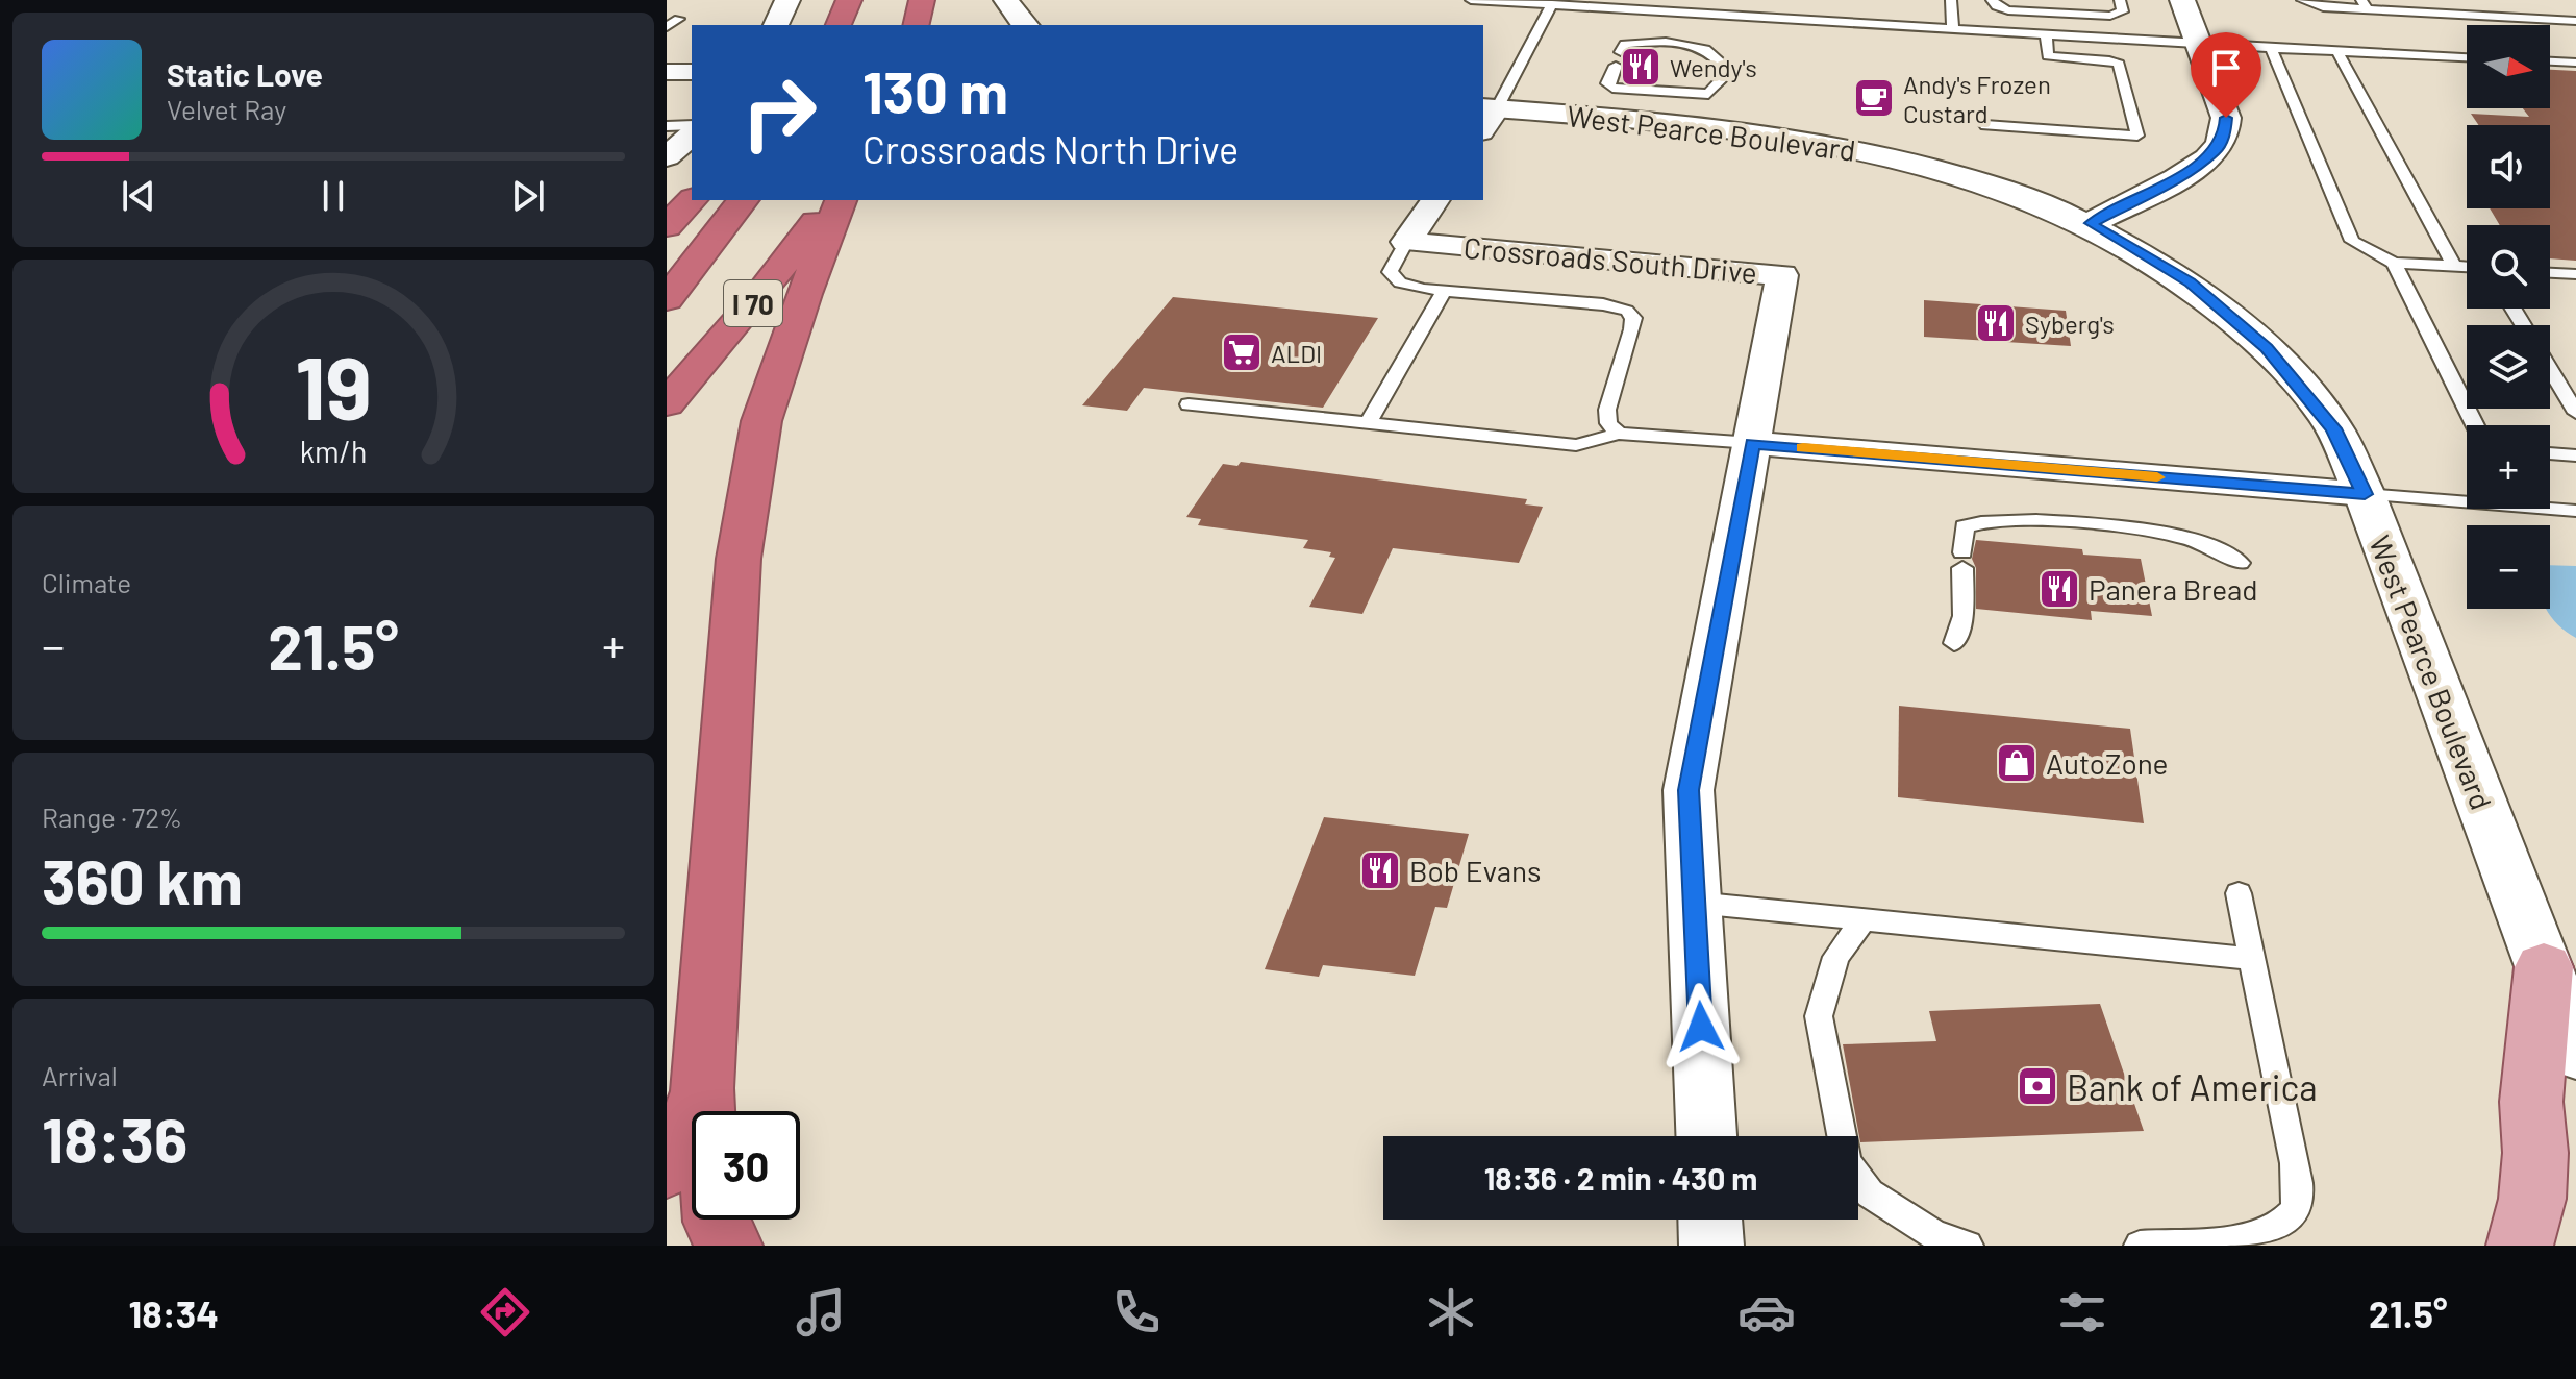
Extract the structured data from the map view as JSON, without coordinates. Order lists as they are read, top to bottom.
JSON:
{
  "streets": {
    "highway": ["I 70"],
    "street": ["West Pearce Boulevard", "Crossroads South Drive"]
  },
  "places": {
    "restaurant": [
      "Wendy's",
      "Syberg's",
      "Panera Bread",
      "Bob Evans"
    ],
    "cafe": ["Andy's Frozen Custard"],
    "supermarket": ["ALDI"],
    "shop": ["AutoZone"],
    "bank": ["Bank of America"]
  },
  "north": "right",
  "page": {
    "map_buttons": ["+", "−"],
    "turn": ["130 m", "Crossroads North Drive"],
    "song": ["Static Love", "Velvet Ray"],
    "tile": [
      "Climate",
      ["Range · 72%", "360 km"],
      ["Arrival", "18:36"]
    ],
    "heat": ["−", "21.5°", "+"],
    "limit": "30",
    "trip": "18:36 · 2 min · 430 m",
    "tabs": ["18:34", "21.5°"],
    "gauge": ["19", "km/h"]
  }
}
